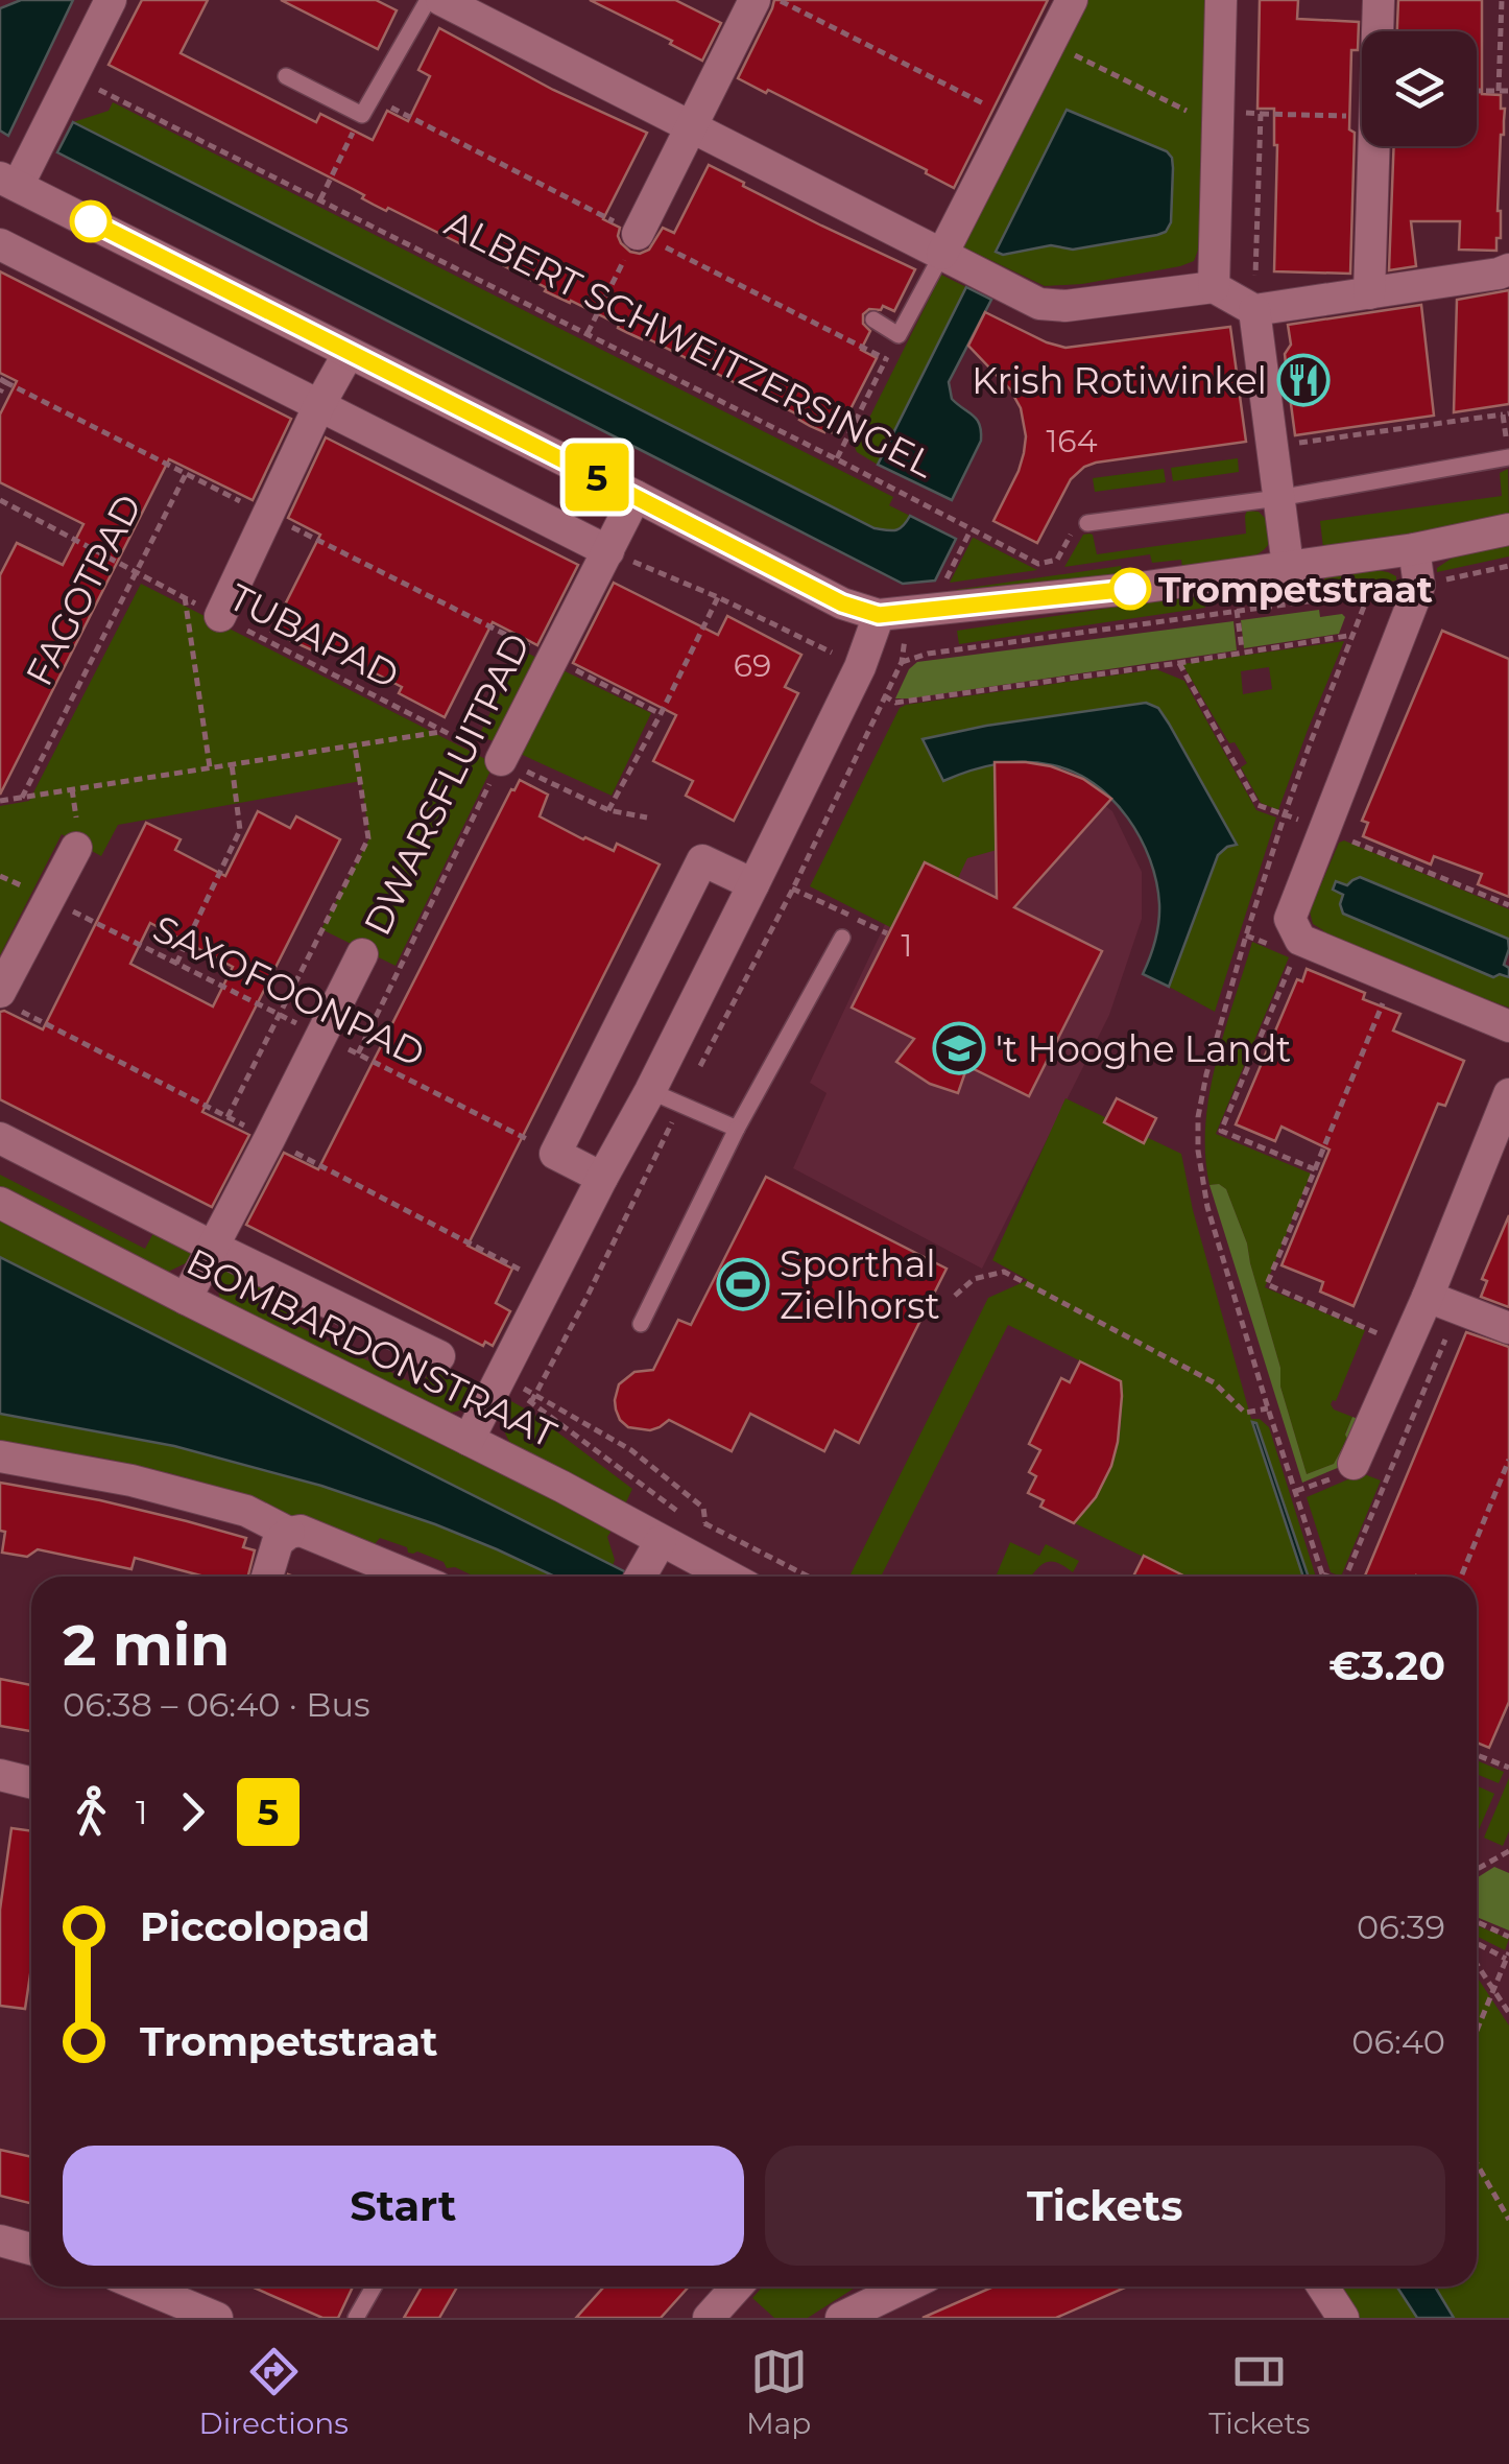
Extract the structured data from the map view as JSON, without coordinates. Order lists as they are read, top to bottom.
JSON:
{
  "streets": {
    "street": ["DWARSFLUITPAD", "BOMBARDONSTRAAT"],
    "path": [
      "ALBERT SCHWEITZERSINGEL",
      "FAGOTPAD",
      "TUBAPAD",
      "SAXOFOONPAD"
    ]
  },
  "crossings": [
    ["FAGOTPAD", "TUBAPAD"],
    ["TUBAPAD", "DWARSFLUITPAD"],
    ["DWARSFLUITPAD", "SAXOFOONPAD"],
    ["DWARSFLUITPAD", "BOMBARDONSTRAAT"]
  ],
  "places": {
    "restaurant": ["Krish Rotiwinkel"],
    "other": ["Trompetstraat"],
    "school or university": ["'t Hooghe Landt"],
    "sports": ["Sporthal Zielhorst"]
  },
  "lines": ["bus line 5"],
  "house_numbers": ["164", "69", "1"],
  "page": {
    "on_map": "5",
    "heading": ["2 min", "06:38 – 06:40 · Bus", "€3.20"],
    "legs": ["1", "5"],
    "list": [
      {
        "name": "Piccolopad",
        "value": "06:39"
      },
      {
        "name": "Trompetstraat",
        "value": "06:40"
      }
    ],
    "buttons": ["Start", "Tickets"],
    "tabs": ["Directions", "Map", "Tickets"]
  }
}
